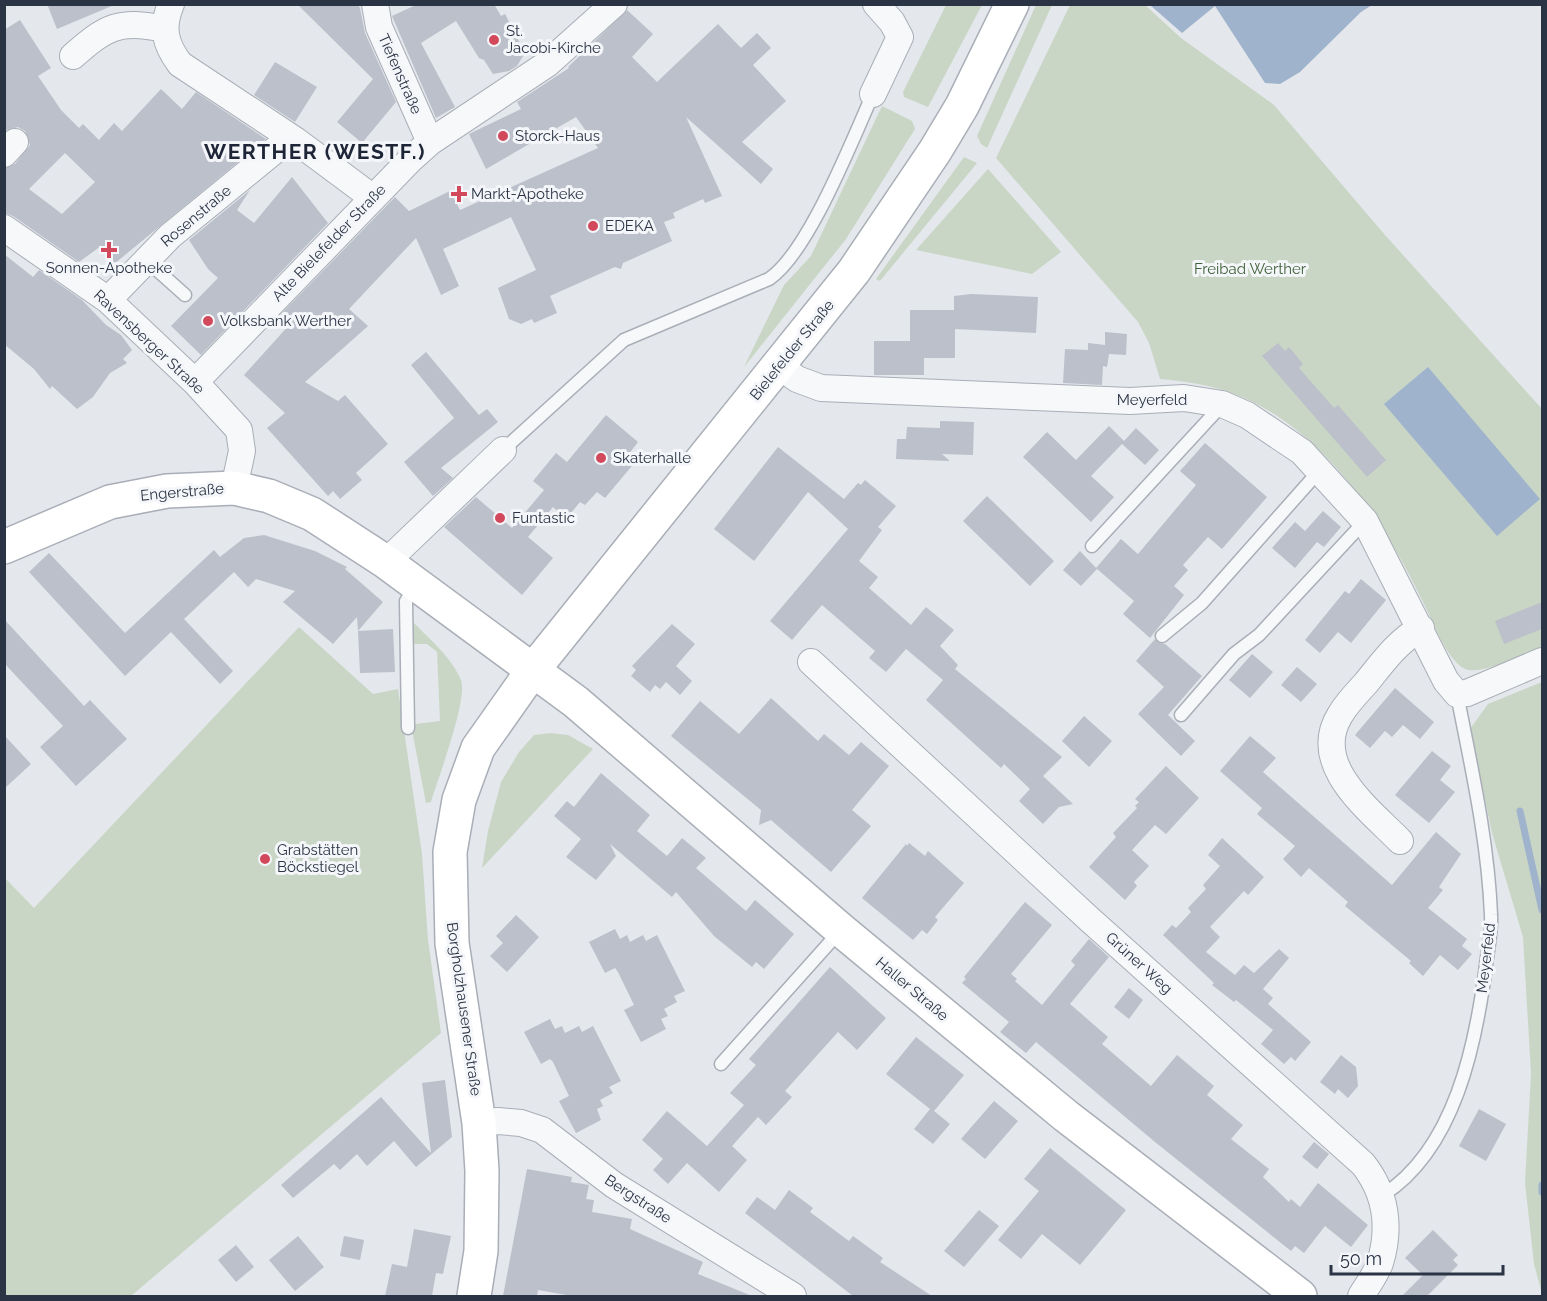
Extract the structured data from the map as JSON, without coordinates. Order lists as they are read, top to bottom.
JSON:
{
  "streets": {
    "main road": [
      "Bielefelder Straße",
      "Engerstraße",
      "Haller Straße",
      "Borgholzhausener Straße"
    ],
    "street": [
      "Tiefenstraße",
      "Rosenstraße",
      "Alte Bielefelder Straße",
      "Ravensberger Straße",
      "Meyerfeld",
      "Grüner Weg",
      "Bergstraße"
    ]
  },
  "crossings": [
    ["Tiefenstraße", "Alte Bielefelder Straße"],
    ["Rosenstraße", "Ravensberger Straße"],
    ["Alte Bielefelder Straße", "Ravensberger Straße"],
    ["Ravensberger Straße", "Engerstraße"],
    ["Bielefelder Straße", "Meyerfeld"],
    ["Bielefelder Straße", "Engerstraße"],
    ["Bielefelder Straße", "Haller Straße"],
    ["Bielefelder Straße", "Borgholzhausener Straße"],
    ["Meyerfeld", "Grüner Weg"],
    ["Engerstraße", "Haller Straße"],
    ["Engerstraße", "Borgholzhausener Straße"],
    ["Haller Straße", "Borgholzhausener Straße"],
    ["Borgholzhausener Straße", "Bergstraße"]
  ],
  "districts": ["WERTHER (WESTF.)"],
  "parks": ["Freibad Werther"],
  "places": {
    "other": [
      "St. Jacobi-Kirche",
      "Storck-Haus",
      "EDEKA",
      "Volksbank Werther",
      "Skaterhalle",
      "Funtastic",
      "Grabstätten Böckstiegel"
    ],
    "health": ["Markt-Apotheke", "Sonnen-Apotheke"]
  },
  "scale_bar": "50 m"
}
